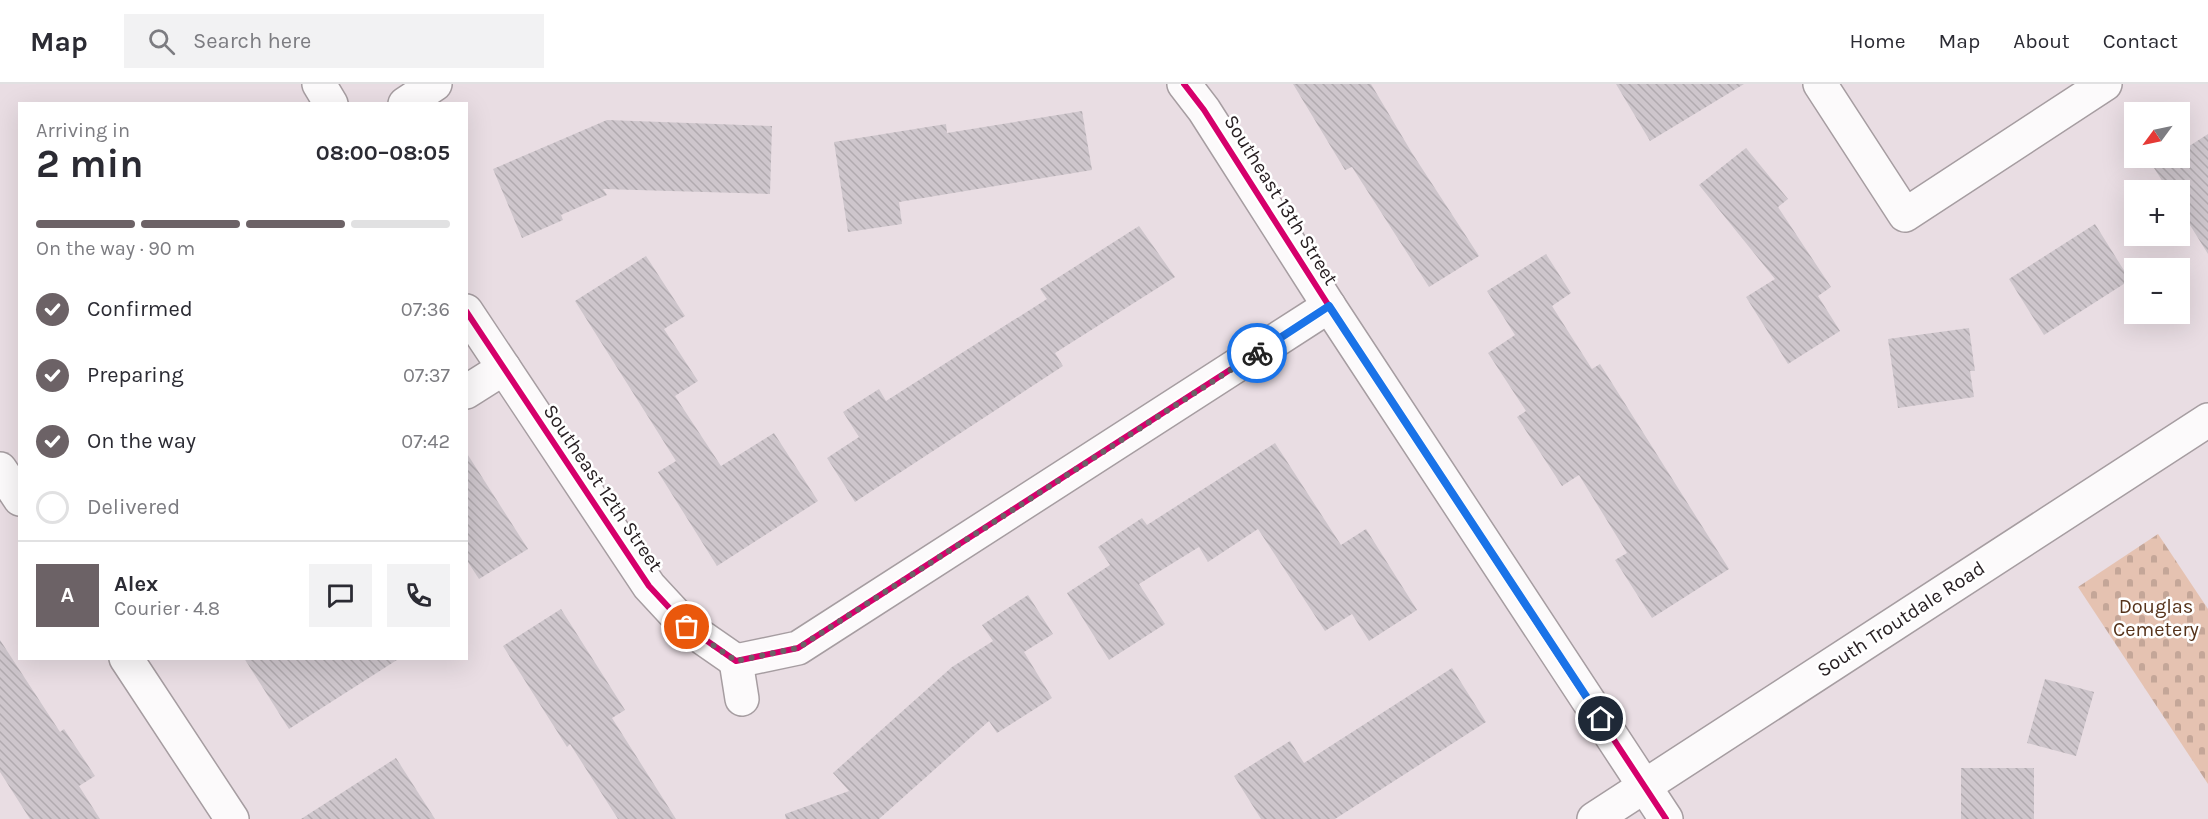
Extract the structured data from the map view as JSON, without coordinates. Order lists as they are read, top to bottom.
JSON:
{
  "streets": {
    "street": ["Southeast 13th Street", "Southeast 12th Street", "South Troutdale Road"]
  },
  "crossings": [
    ["Southeast 13th Street", "South Troutdale Road"]
  ],
  "parks": ["Douglas Cemetery"],
  "north": "bottom left",
  "page": {
    "header": "Map",
    "search": "Search here",
    "nav": [
      "Home",
      "Map",
      "About",
      "Contact"
    ],
    "map_buttons": ["+", "−"],
    "heading": ["2 min", "Arriving in", "08:00–08:05"],
    "panel": ["Alex", "Courier · 4.8"],
    "bar": "On the way · 90 m",
    "list": [
      ["Confirmed", "07:36"],
      ["Preparing", "07:37"],
      ["On the way", "07:42"],
      "Delivered"
    ],
    "round": "A"
  }
}
